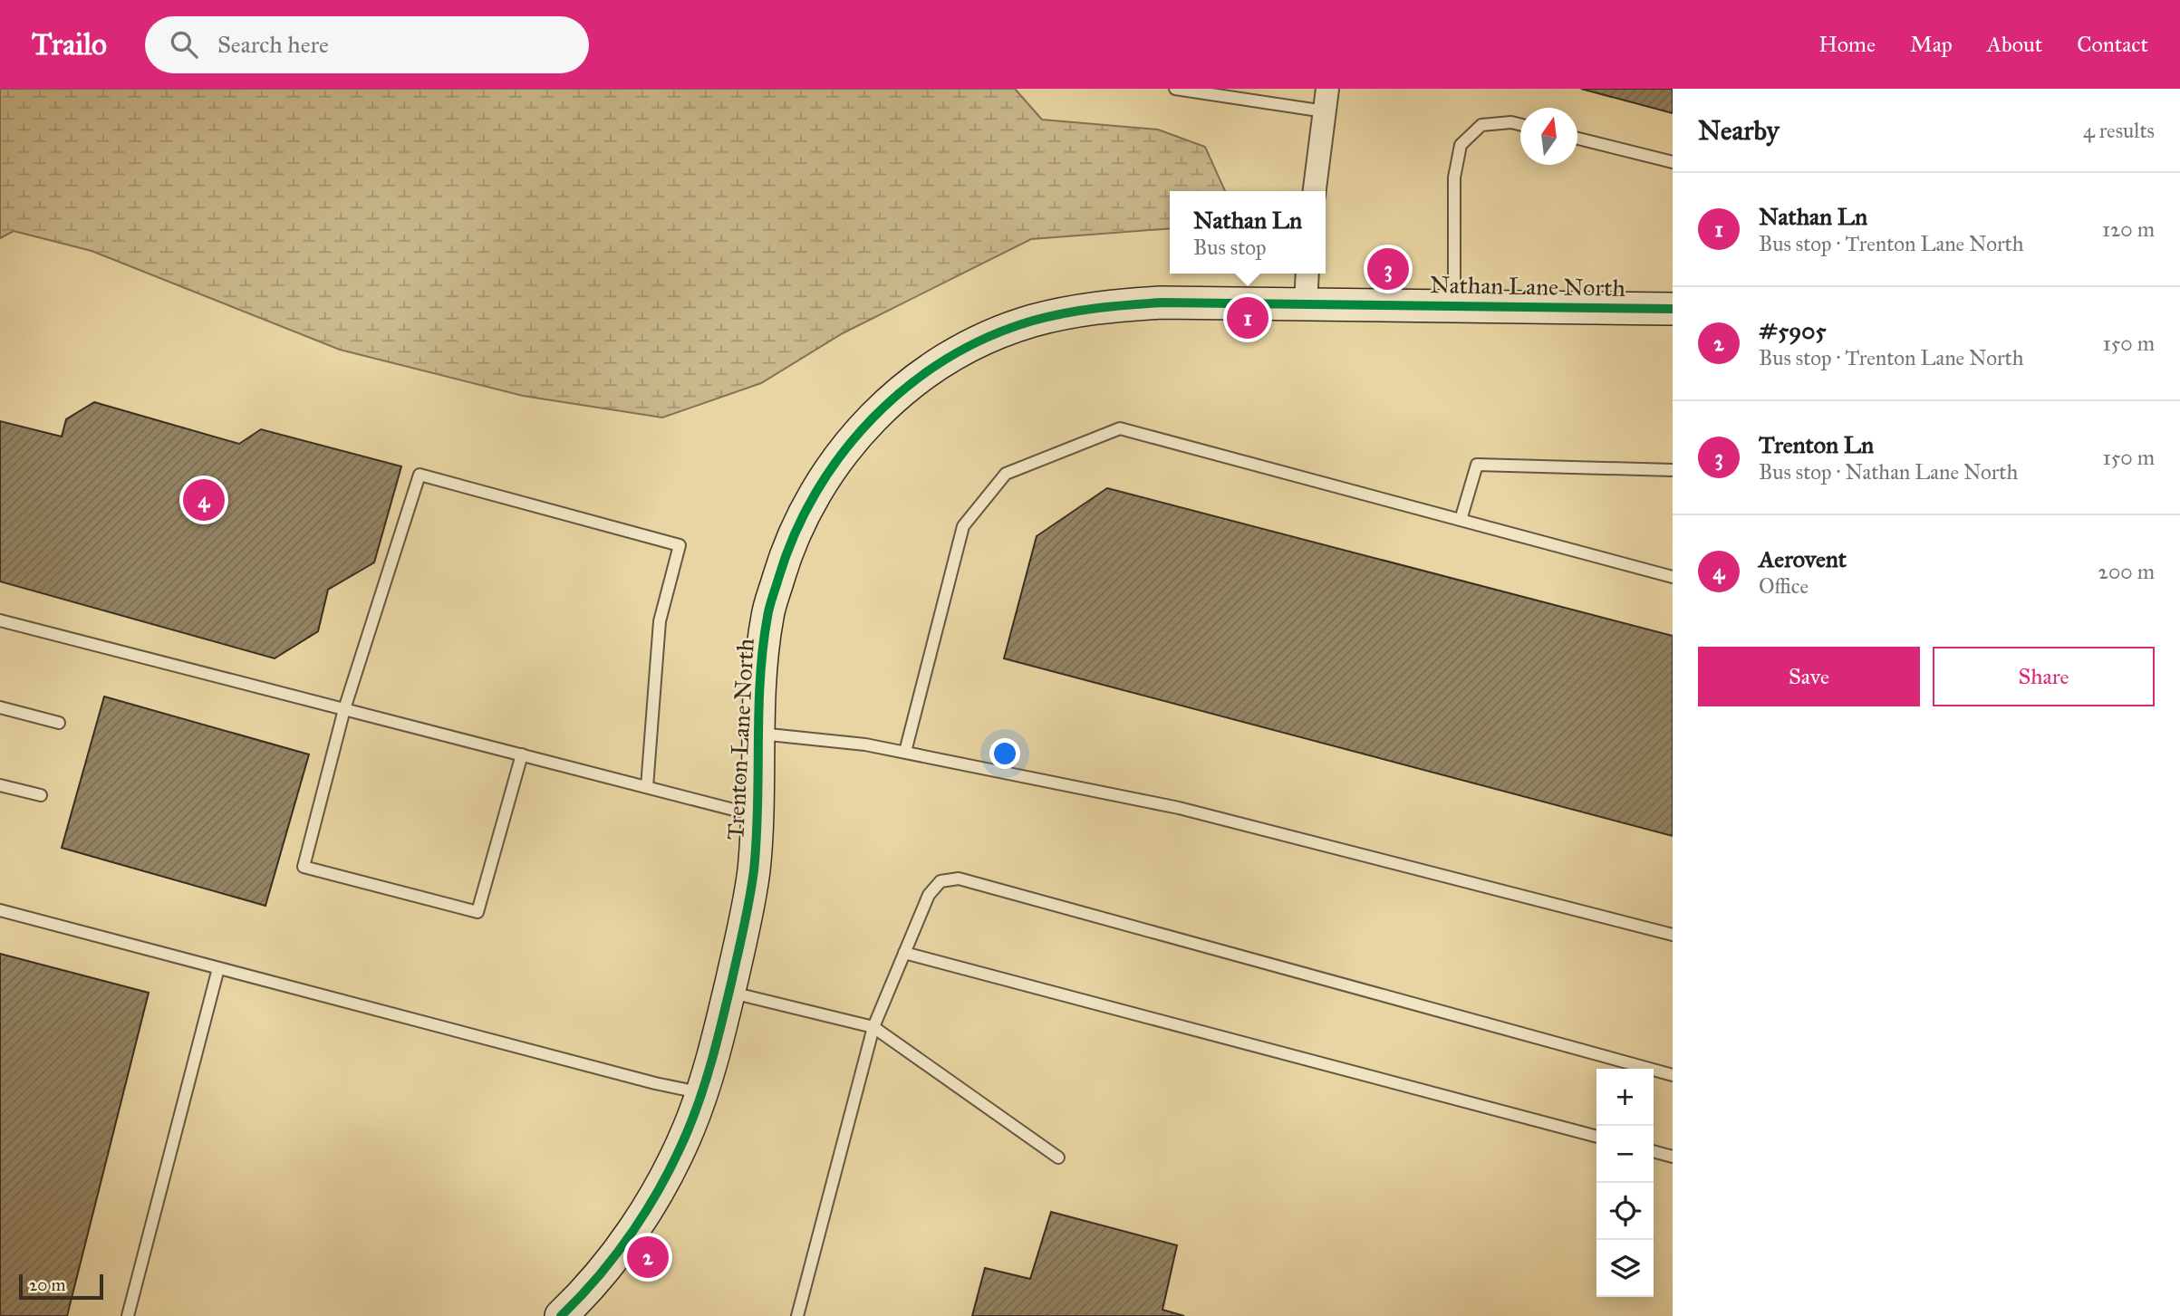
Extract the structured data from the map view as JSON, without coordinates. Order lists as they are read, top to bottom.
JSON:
{
  "streets": {
    "street": ["Nathan Lane North", "Trenton Lane North"]
  },
  "crossings": [
    ["Nathan Lane North", "Trenton Lane North"]
  ],
  "scale_bar": "20 m",
  "north": "top",
  "page": {
    "header": "Trailo",
    "search": "Search here",
    "nav": [
      "Home",
      "Map",
      "About",
      "Contact"
    ],
    "heading": ["Nearby", "4 results"],
    "list": [
      {
        "mark": "1",
        "name": "Nathan Ln",
        "note": "Bus stop · Trenton Lane North",
        "value": "120 m"
      },
      {
        "mark": "2",
        "name": "#5905",
        "note": "Bus stop · Trenton Lane North",
        "value": "150 m"
      },
      {
        "mark": "3",
        "name": "Trenton Ln",
        "note": "Bus stop · Nathan Lane North",
        "value": "150 m"
      },
      {
        "mark": "4",
        "name": "Aerovent",
        "note": "Office",
        "value": "200 m"
      }
    ],
    "popup": ["Nathan Ln", "Bus stop"],
    "pins": [
      "3",
      "1",
      "4",
      "2"
    ],
    "buttons": ["Save", "Share"],
    "map_buttons": ["+", "−"],
    "scale": "20 m"
  }
}
